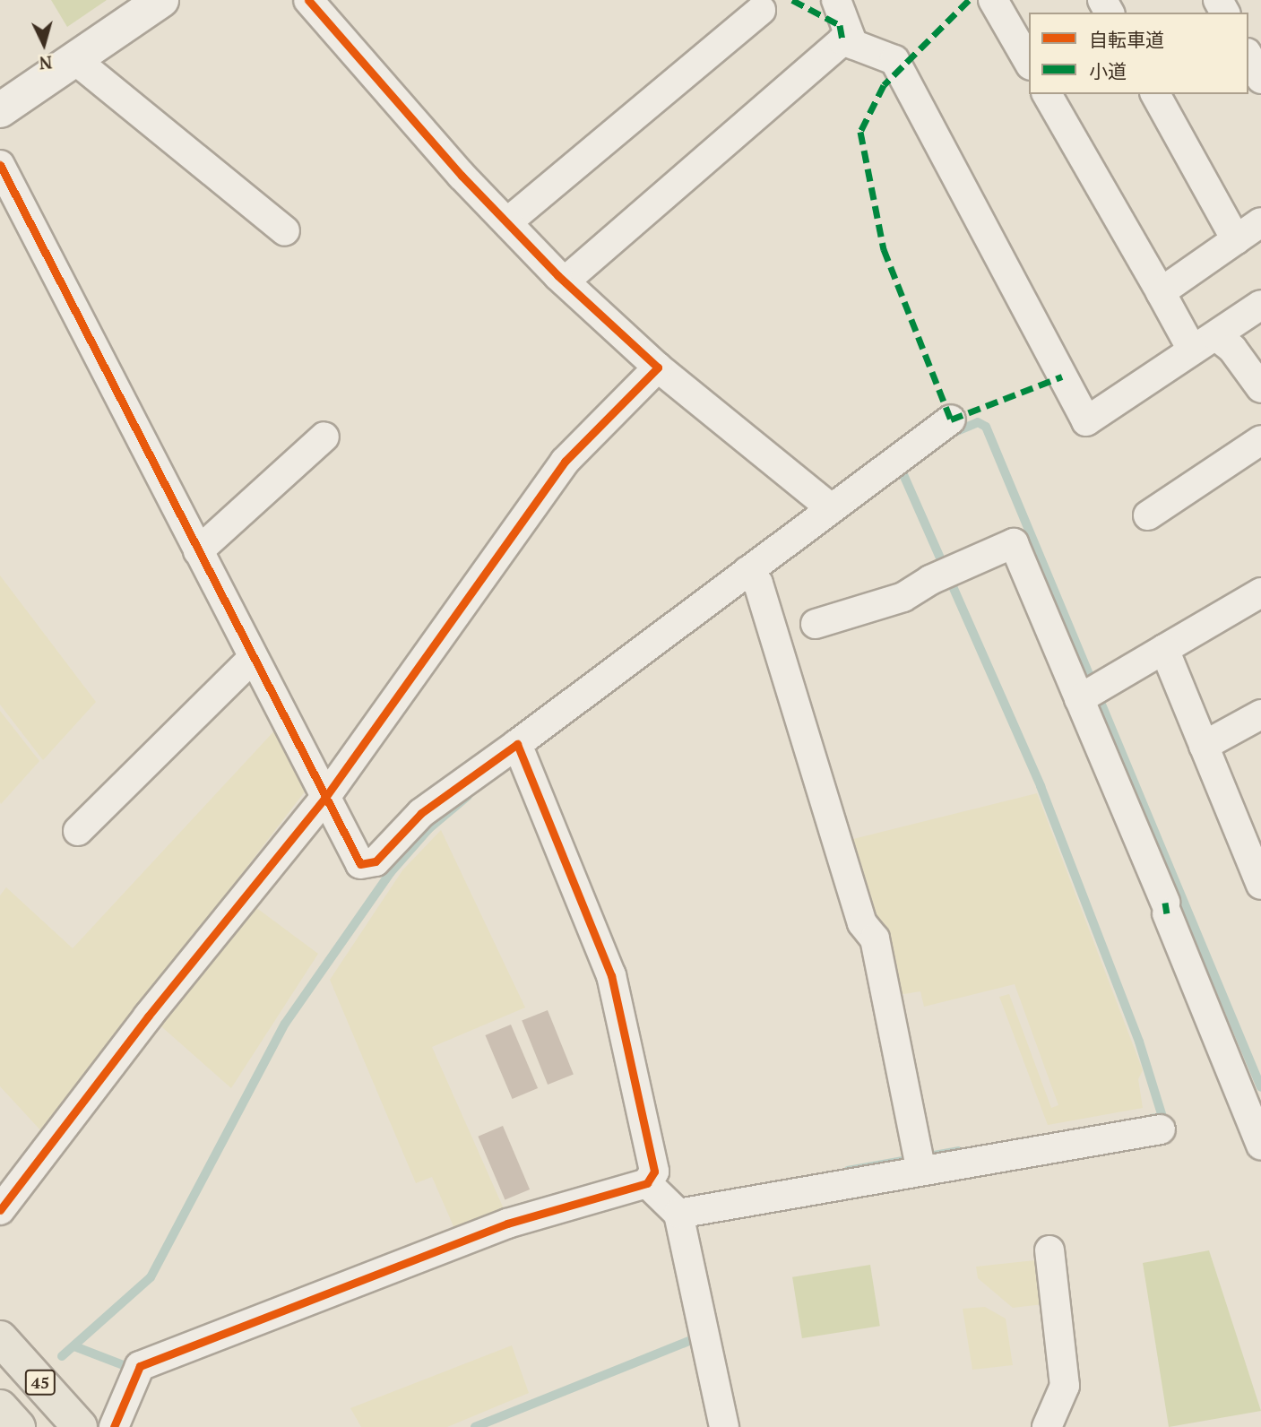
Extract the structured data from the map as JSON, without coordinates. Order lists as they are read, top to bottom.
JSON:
{
  "streets": {
    "main road": ["45"]
  },
  "legend": ["自転車道", "小道"],
  "north": "bottom"
}
